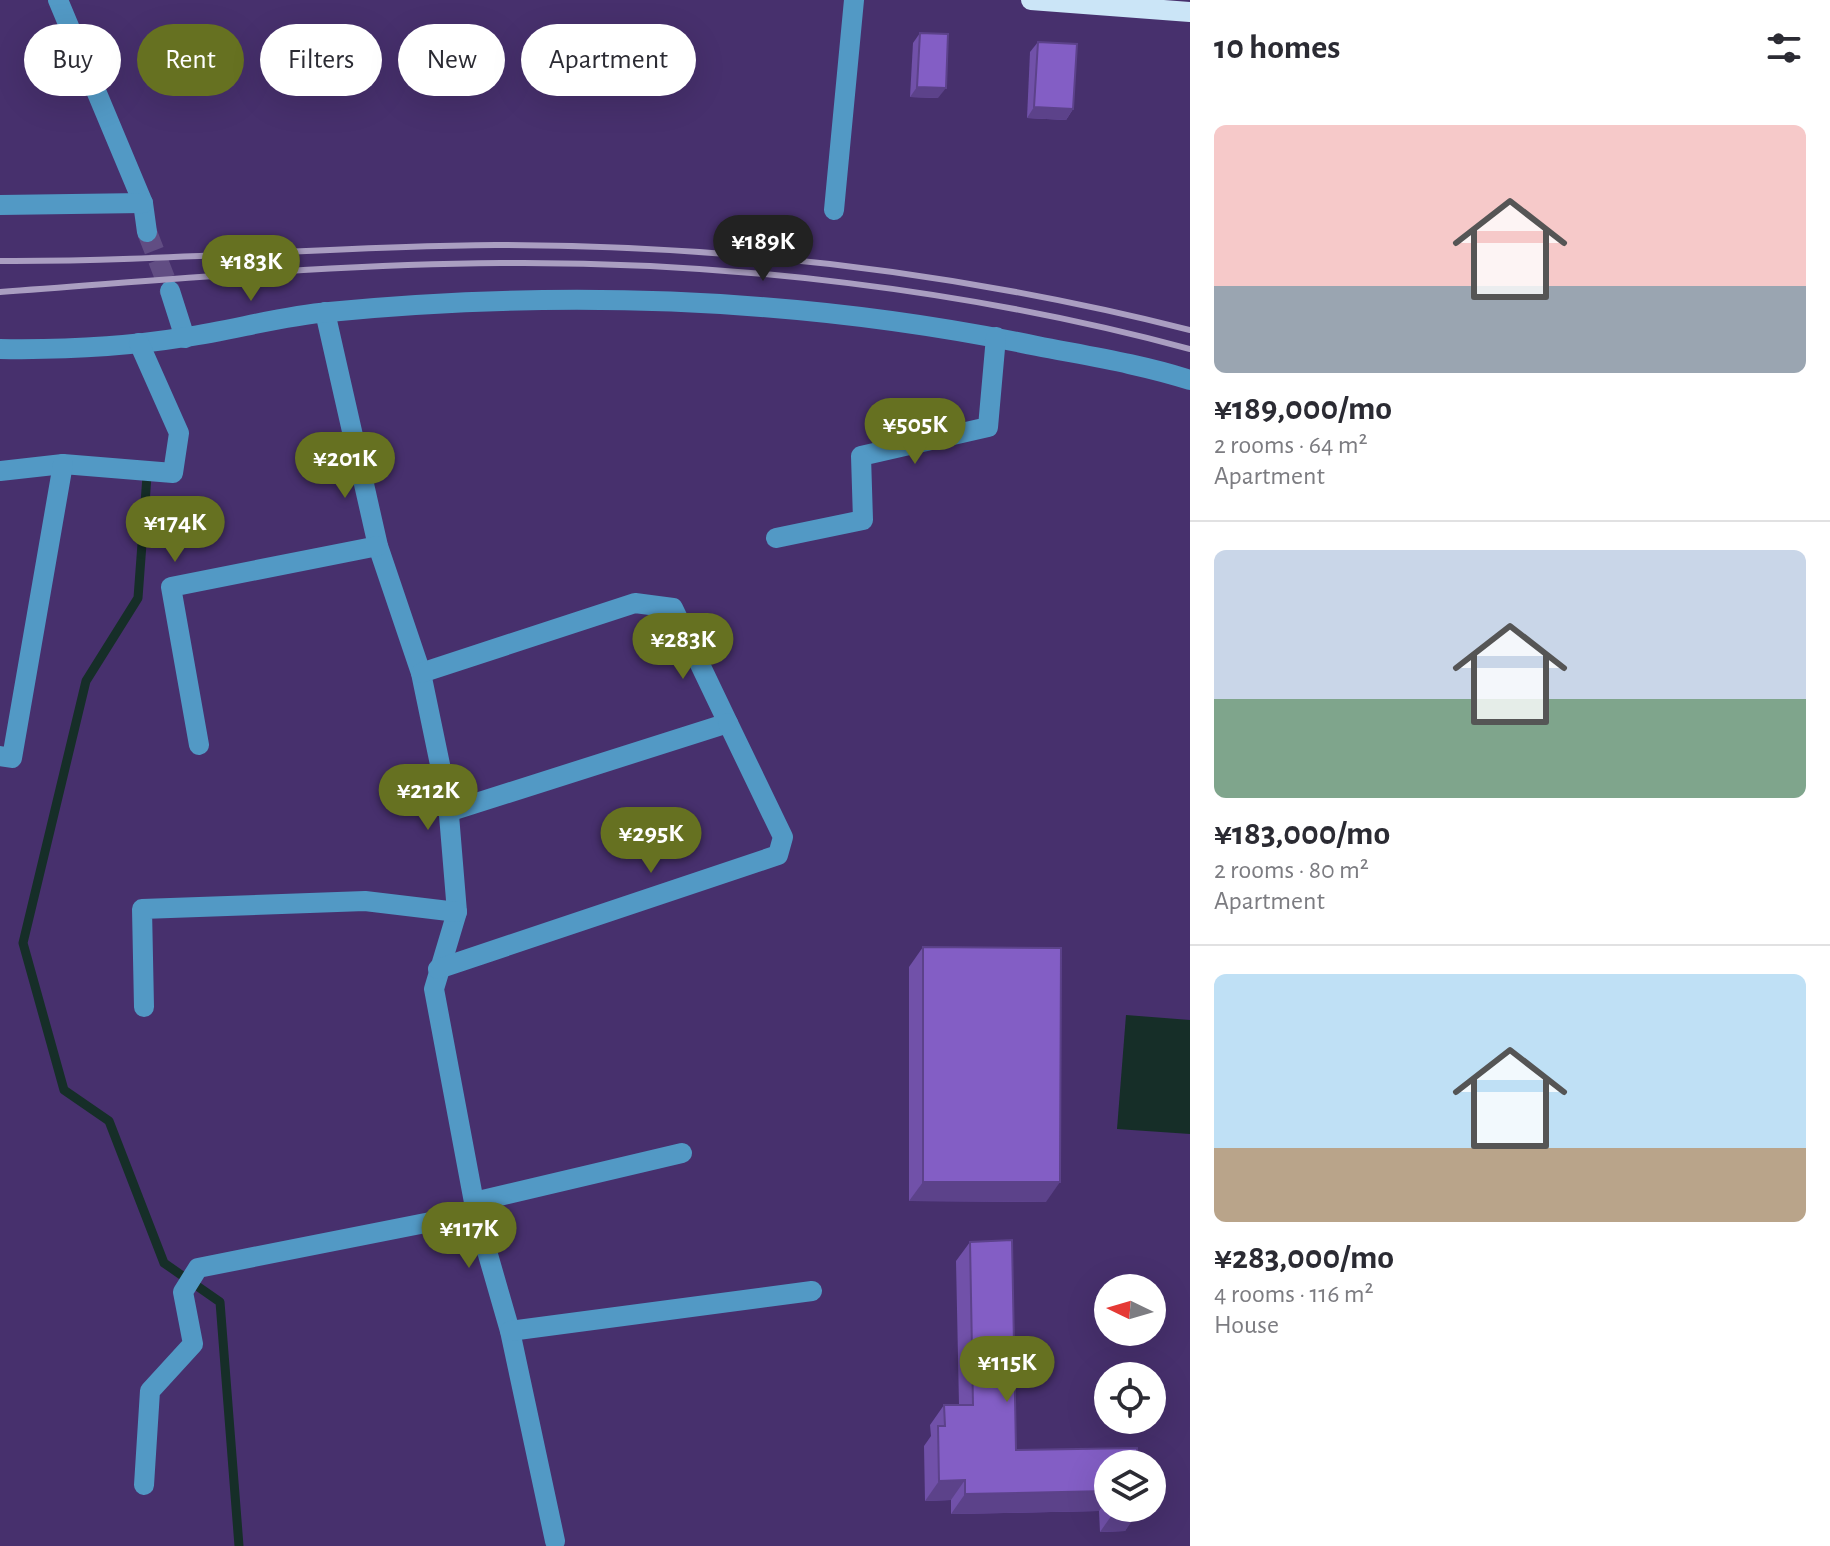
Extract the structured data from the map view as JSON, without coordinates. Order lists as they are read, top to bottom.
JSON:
{
  "north": "left",
  "page": {
    "heading": "10 homes",
    "chip": [
      "Buy",
      "Rent",
      "Filters",
      "New",
      "Apartment"
    ],
    "list": [
      {
        "name": "¥189,000/mo",
        "note": "2 rooms · 64 m² · Apartment"
      },
      {
        "name": "¥183,000/mo",
        "note": "2 rooms · 80 m² · Apartment"
      },
      {
        "name": "¥283,000/mo",
        "note": "4 rooms · 116 m² · House"
      }
    ],
    "price": [
      "¥189K",
      "¥183K",
      "¥505K",
      "¥201K",
      "¥174K",
      "¥283K",
      "¥212K",
      "¥295K",
      "¥117K",
      "¥115K"
    ]
  }
}
